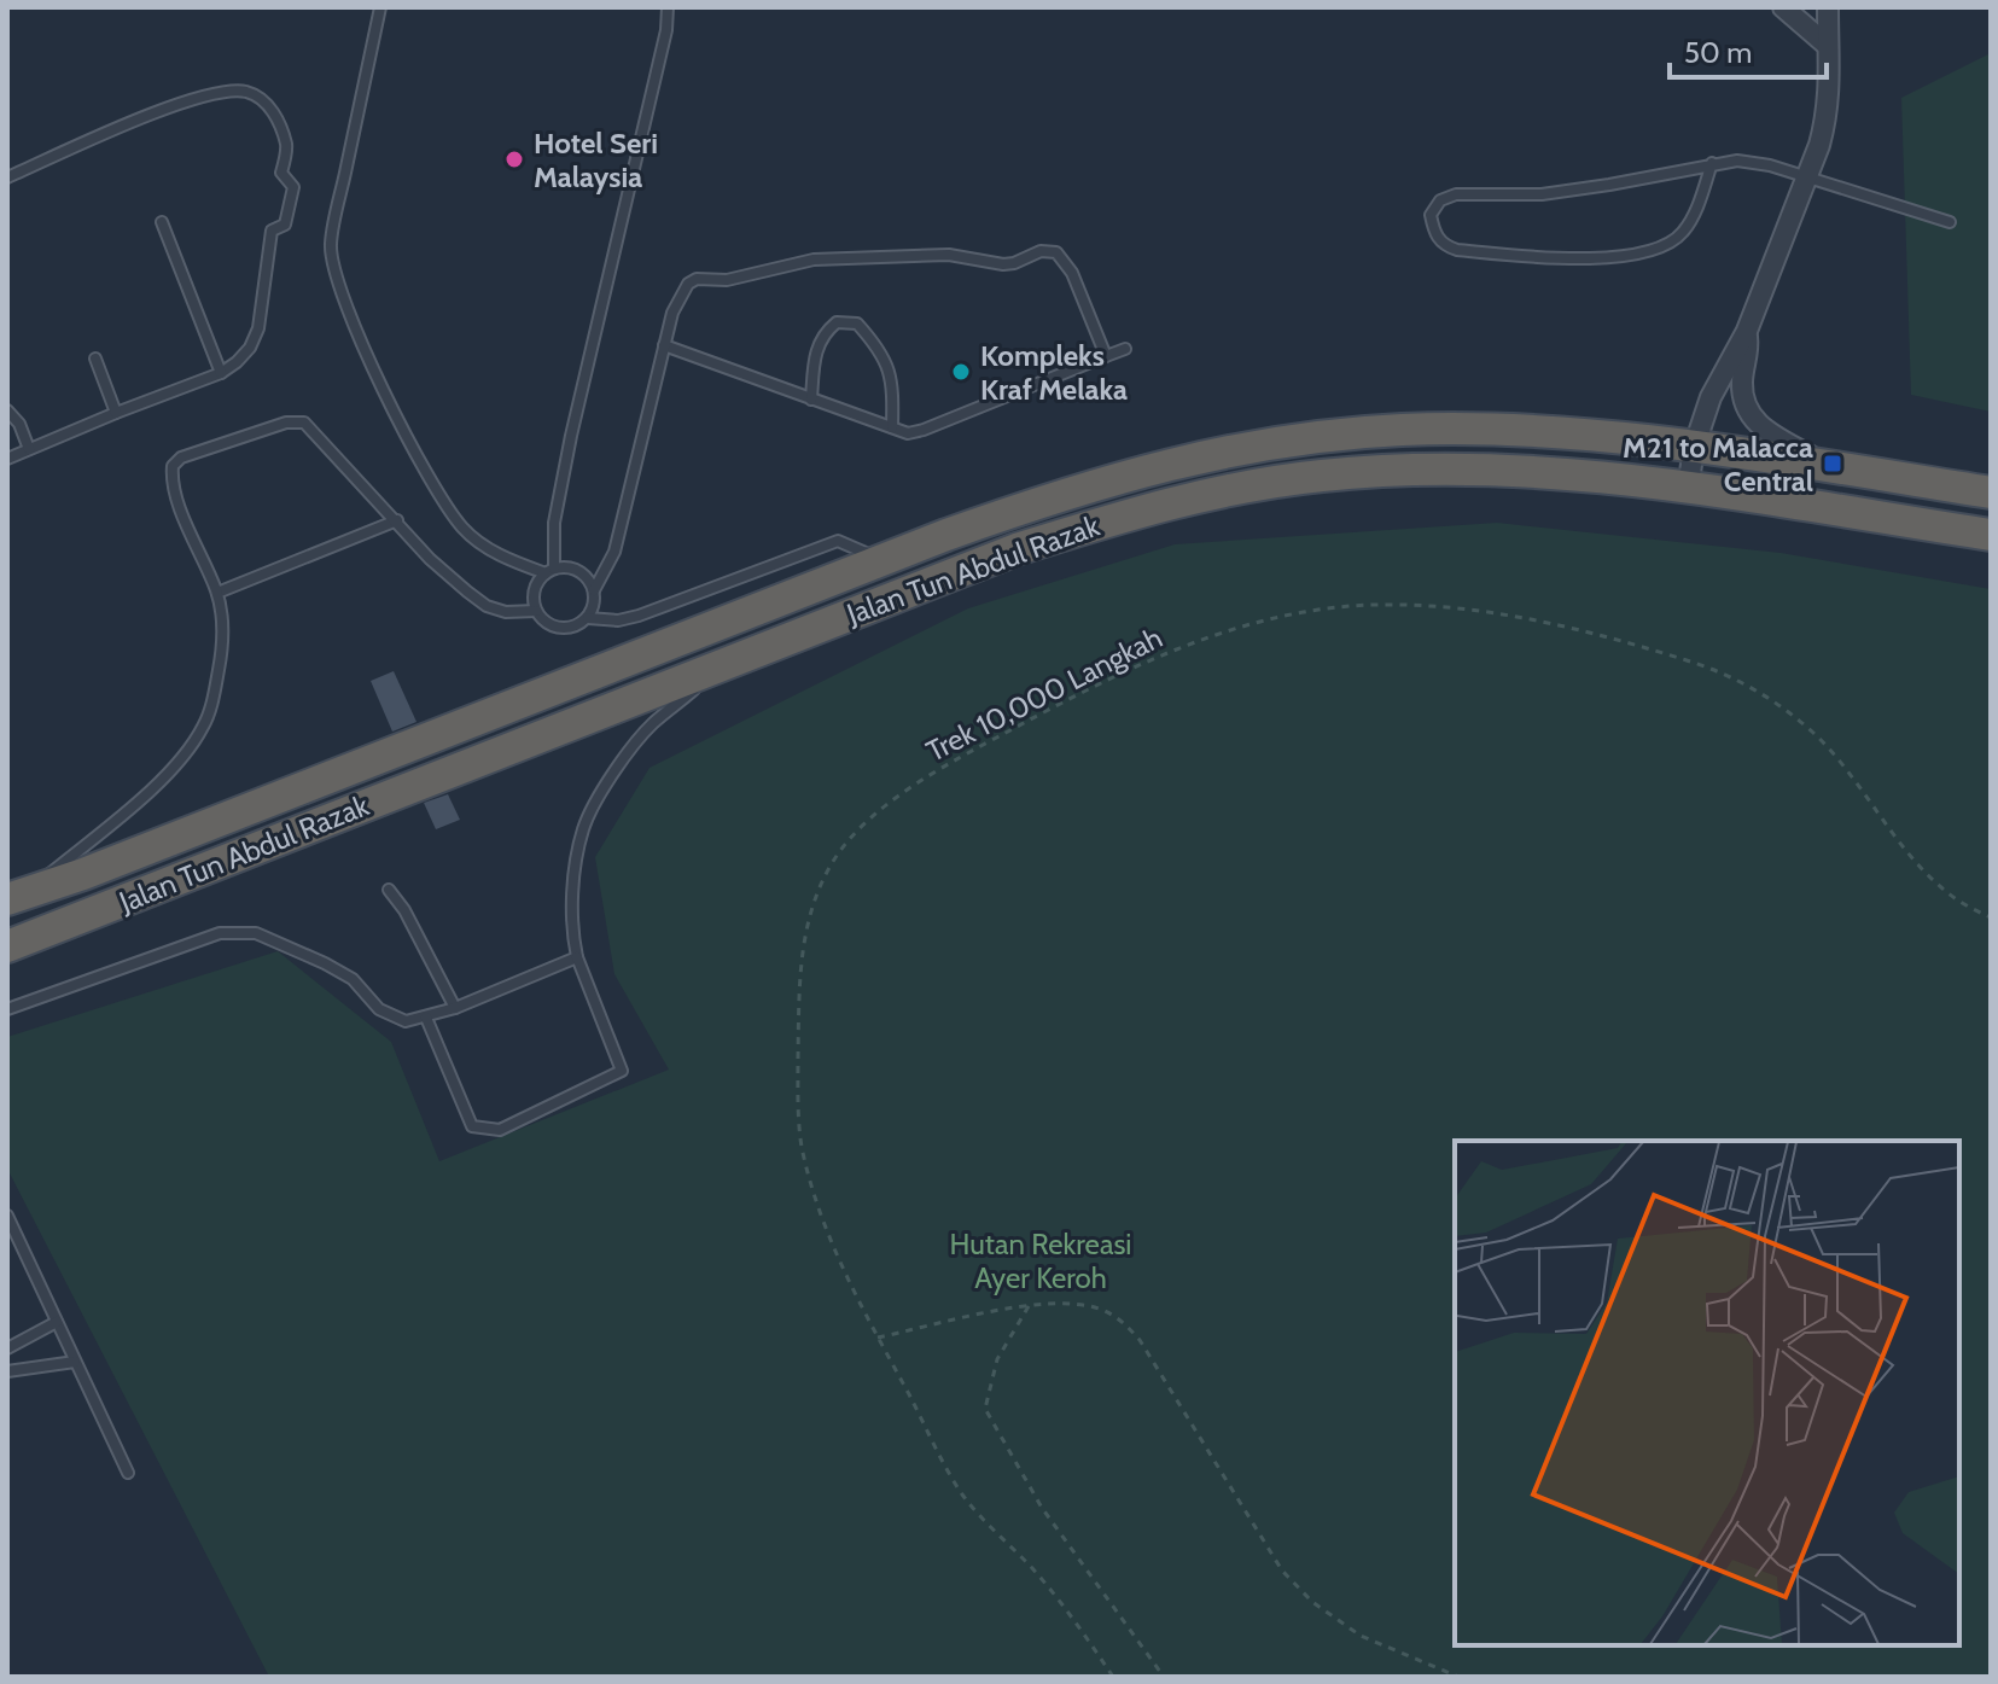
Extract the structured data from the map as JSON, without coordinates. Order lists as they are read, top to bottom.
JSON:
{
  "streets": {
    "highway": ["Jalan Tun Abdul Razak"],
    "path": ["Trek 10,000 Langkah"]
  },
  "parks": ["Hutan Rekreasi Ayer Keroh"],
  "places": {
    "other": ["Hotel Seri Malaysia", "Kompleks Kraf Melaka"],
    "transit": ["M21 to Malacca Central"]
  },
  "scale_bar": "50 m"
}
